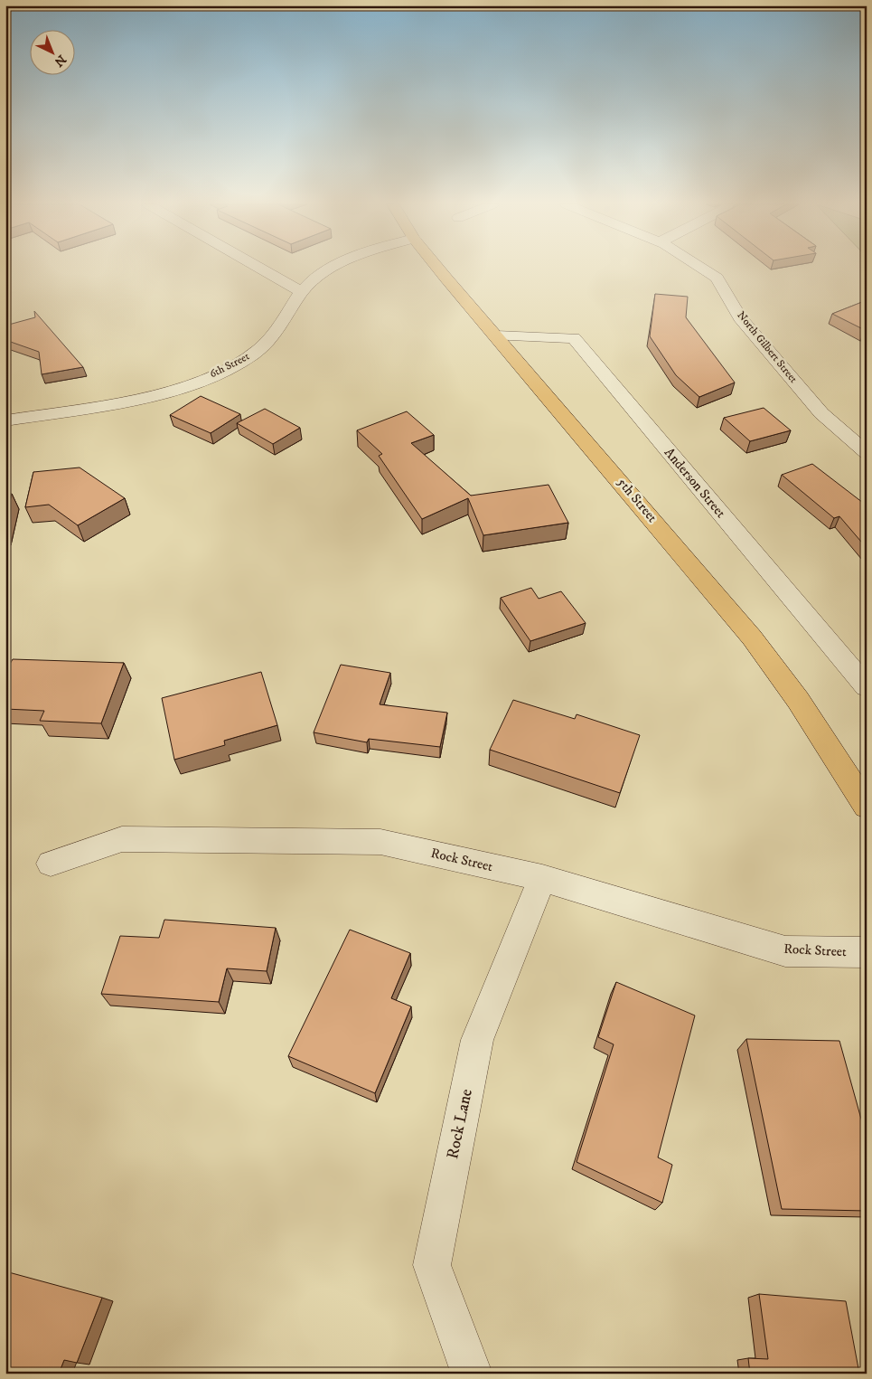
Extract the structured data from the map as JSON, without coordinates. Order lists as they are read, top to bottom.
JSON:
{
  "streets": {
    "main road": ["5th Street"],
    "street": [
      "North Gilbert Street",
      "6th Street",
      "Anderson Street",
      "Rock Street",
      "Rock Lane"
    ]
  },
  "crossings": [
    ["Anderson Street", "5th Street"],
    ["Rock Street", "Rock Lane"]
  ],
  "north": "bottom right"
}
